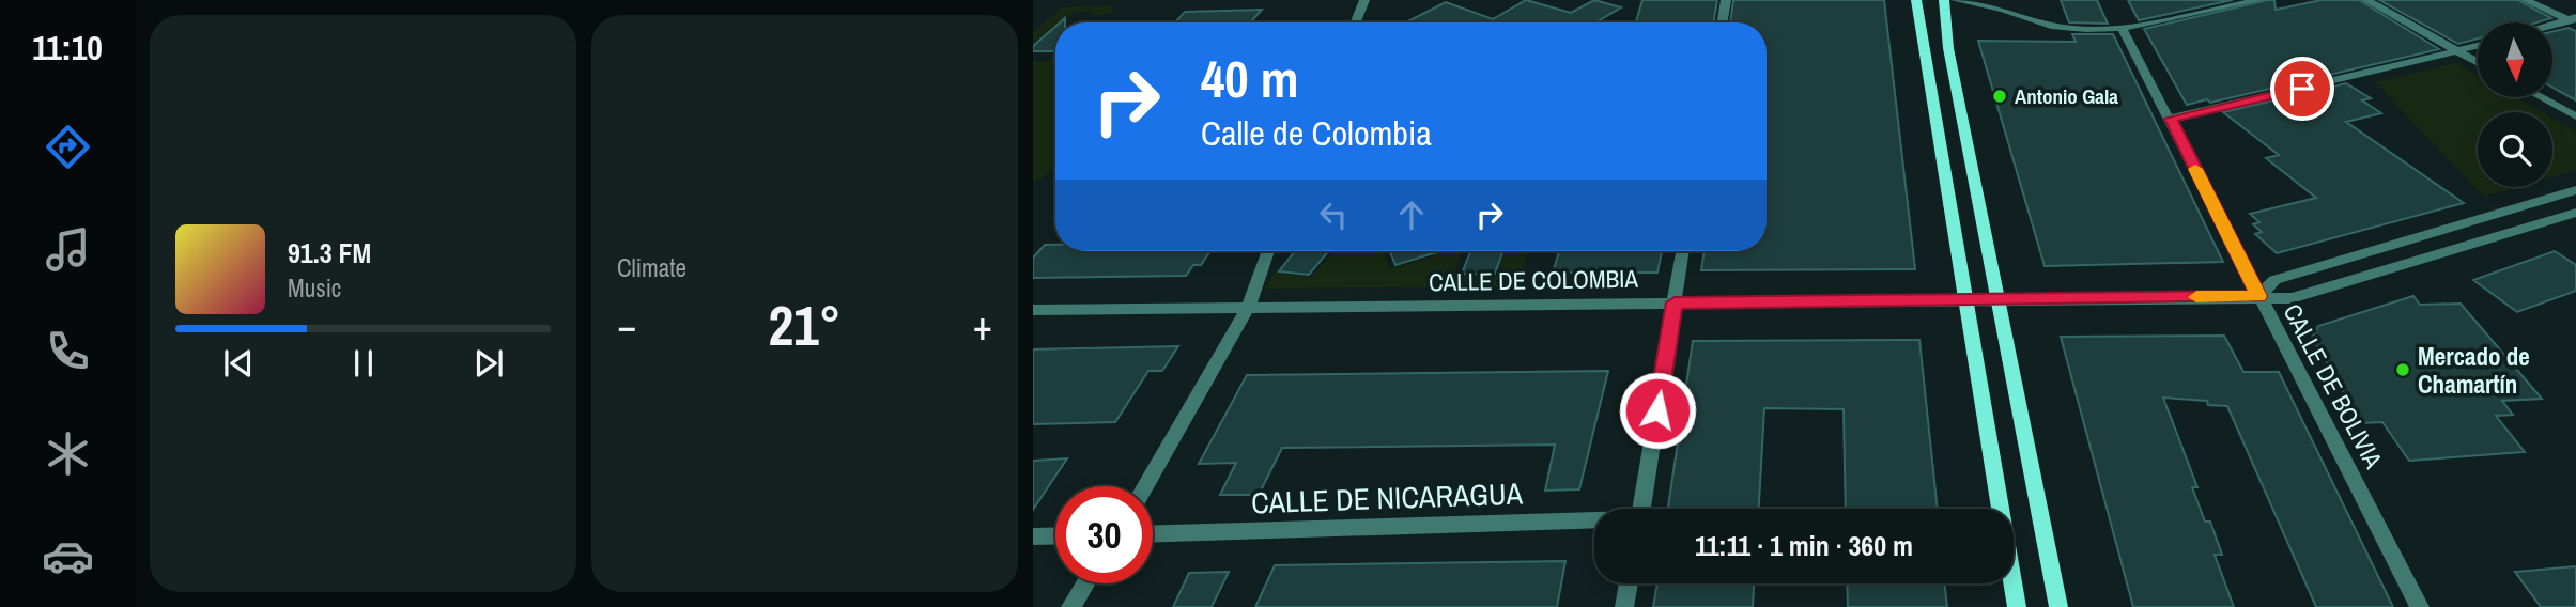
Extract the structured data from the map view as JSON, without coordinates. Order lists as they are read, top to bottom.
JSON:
{
  "streets": {
    "street": ["CALLE DE COLOMBIA", "CALLE DE BOLIVIA", "CALLE DE NICARAGUA"]
  },
  "crossings": [
    ["CALLE DE COLOMBIA", "CALLE DE BOLIVIA"]
  ],
  "places": ["Antonio Gala", "Mercado de Chamartín"],
  "north": "bottom",
  "page": {
    "tabs": "11:10",
    "tile": "Climate",
    "turn": ["40 m", "Calle de Colombia"],
    "song": ["91.3 FM", "Music"],
    "heat": ["−", "21°", "+"],
    "limit": "30",
    "trip": "11:11 · 1 min · 360 m"
  }
}
